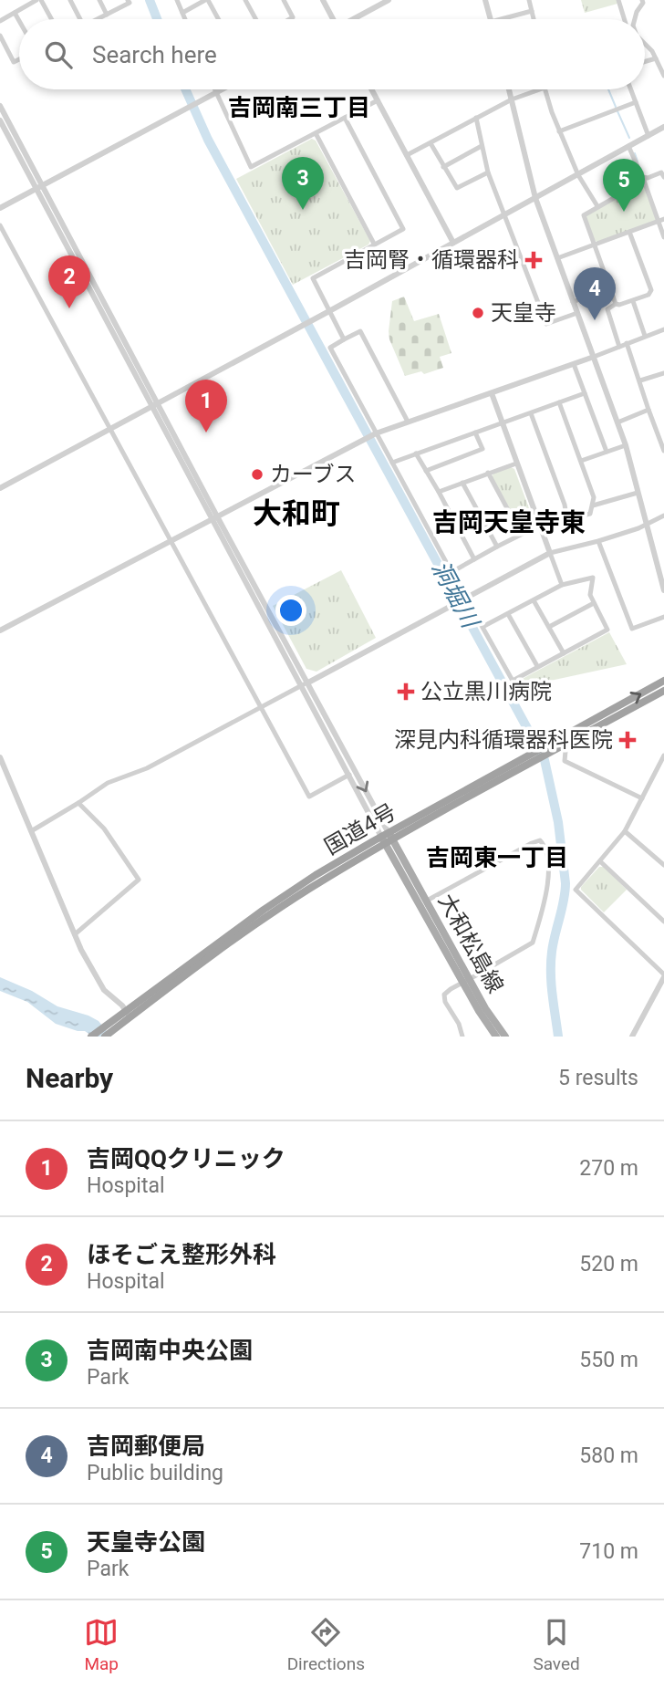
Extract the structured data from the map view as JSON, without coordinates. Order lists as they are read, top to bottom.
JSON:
{
  "streets": {
    "highway": ["国道4号"],
    "main road": ["大和松島線"]
  },
  "crossings": [
    ["国道4号", "大和松島線"]
  ],
  "districts": [
    "吉岡南三丁目",
    "大和町",
    "吉岡天皇寺東",
    "吉岡東一丁目"
  ],
  "water": ["洞堀川"],
  "places": {
    "health": ["吉岡腎・循環器科", "公立黒川病院", "深見内科循環器科医院"],
    "other": ["天皇寺", "カーブス"]
  },
  "page": {
    "search": "Search here",
    "pins": [
      "3",
      "5",
      "2",
      "4",
      "1"
    ],
    "heading": ["Nearby", "5 results"],
    "list": [
      {
        "mark": "1",
        "name": "吉岡QQクリニック",
        "note": "Hospital",
        "value": "270 m"
      },
      {
        "mark": "2",
        "name": "ほそごえ整形外科",
        "note": "Hospital",
        "value": "520 m"
      },
      {
        "mark": "3",
        "name": "吉岡南中央公園",
        "note": "Park",
        "value": "550 m"
      },
      {
        "mark": "4",
        "name": "吉岡郵便局",
        "note": "Public building",
        "value": "580 m"
      },
      {
        "mark": "5",
        "name": "天皇寺公園",
        "note": "Park",
        "value": "710 m"
      }
    ],
    "nav": ["Map", "Directions", "Saved"]
  }
}
